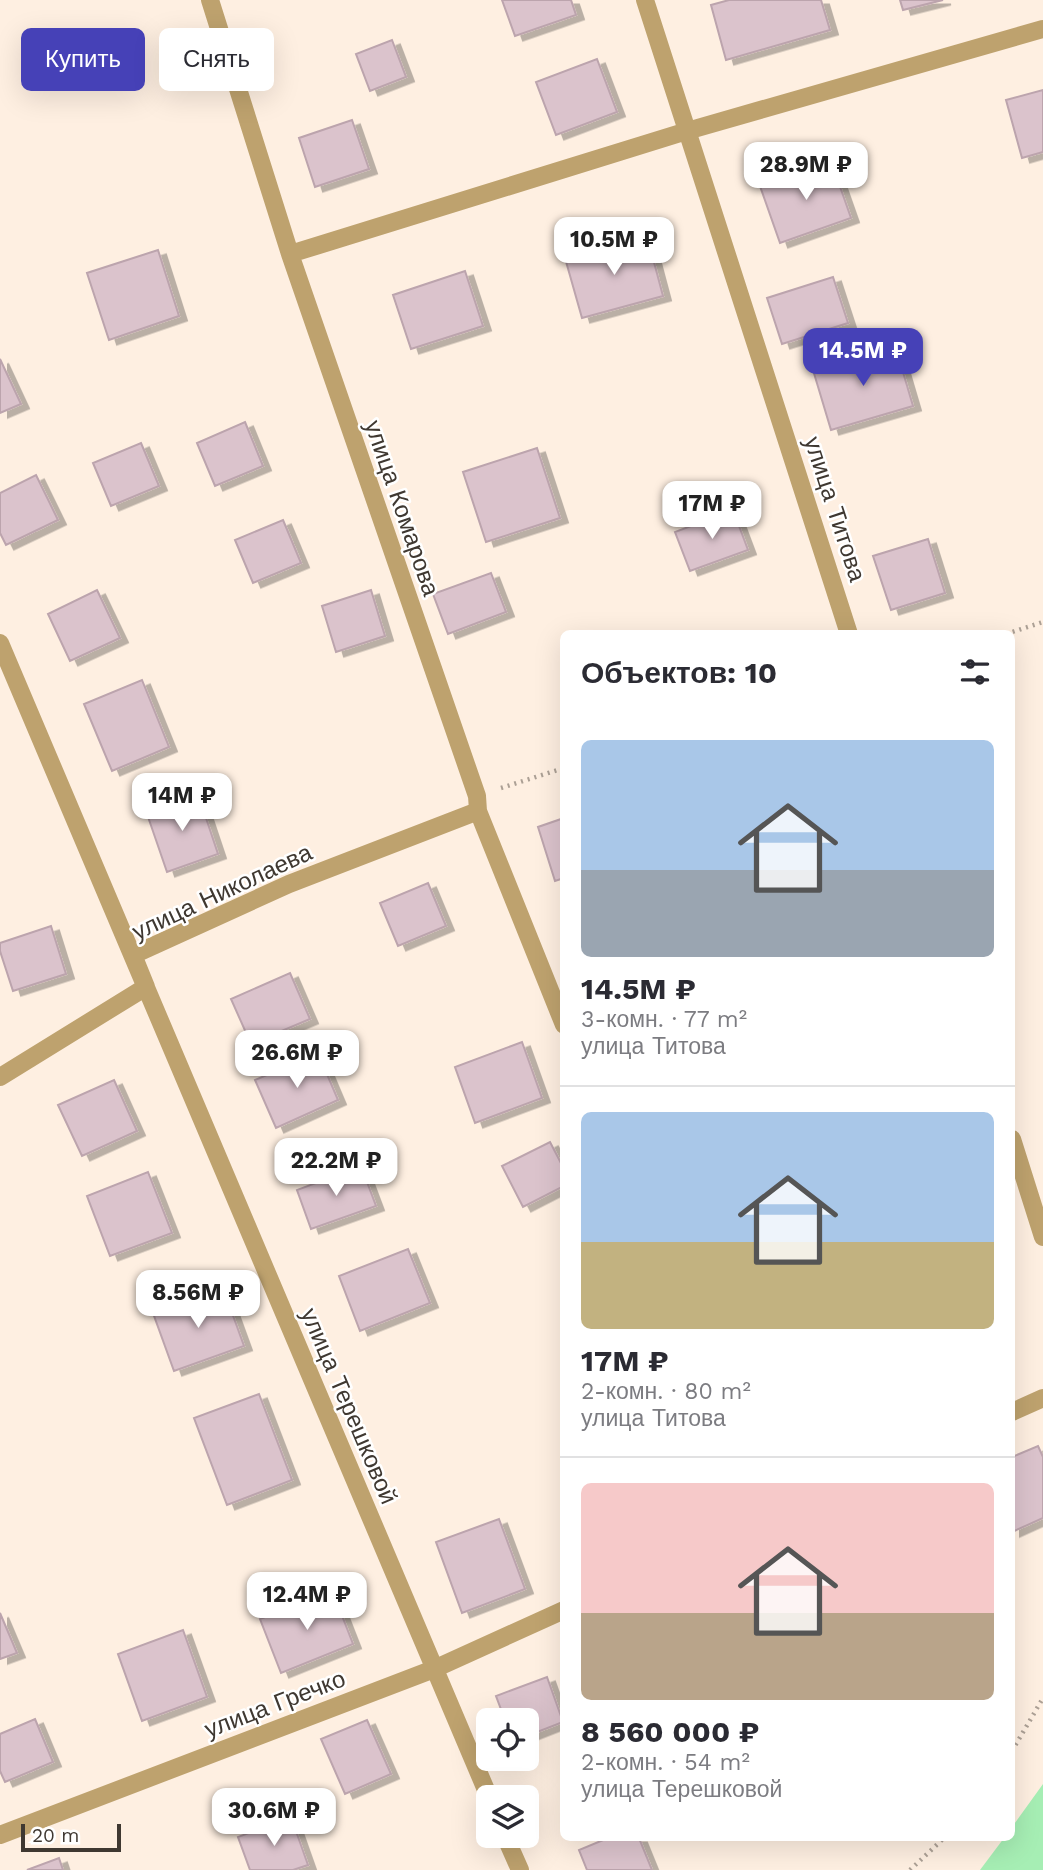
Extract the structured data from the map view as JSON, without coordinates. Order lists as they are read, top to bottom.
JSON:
{
  "streets": {
    "street": [
      "улица Комарова",
      "улица Титова",
      "улица Николаева",
      "улица Терешковой",
      "улица Гречко"
    ]
  },
  "crossings": [
    ["улица Комарова", "улица Николаева"],
    ["улица Николаева", "улица Терешковой"],
    ["улица Терешковой", "улица Гречко"]
  ],
  "scale_bar": "20 m",
  "page": {
    "chip": ["Купить", "Снять"],
    "price": [
      "28.9M ₽",
      "10.5M ₽",
      "14.5M ₽",
      "17M ₽",
      "14M ₽",
      "26.6M ₽",
      "22.2M ₽",
      "8.56M ₽",
      "12.4M ₽",
      "30.6M ₽"
    ],
    "heading": "Объектов: 10",
    "list": [
      {
        "name": "14.5M ₽",
        "note": "3-комн. · 77 m² · улица Титова"
      },
      {
        "name": "17M ₽",
        "note": "2-комн. · 80 m² · улица Титова"
      },
      {
        "name": "8 560 000 ₽",
        "note": "2-комн. · 54 m² · улица Терешковой"
      }
    ],
    "scale": "20 m"
  }
}
